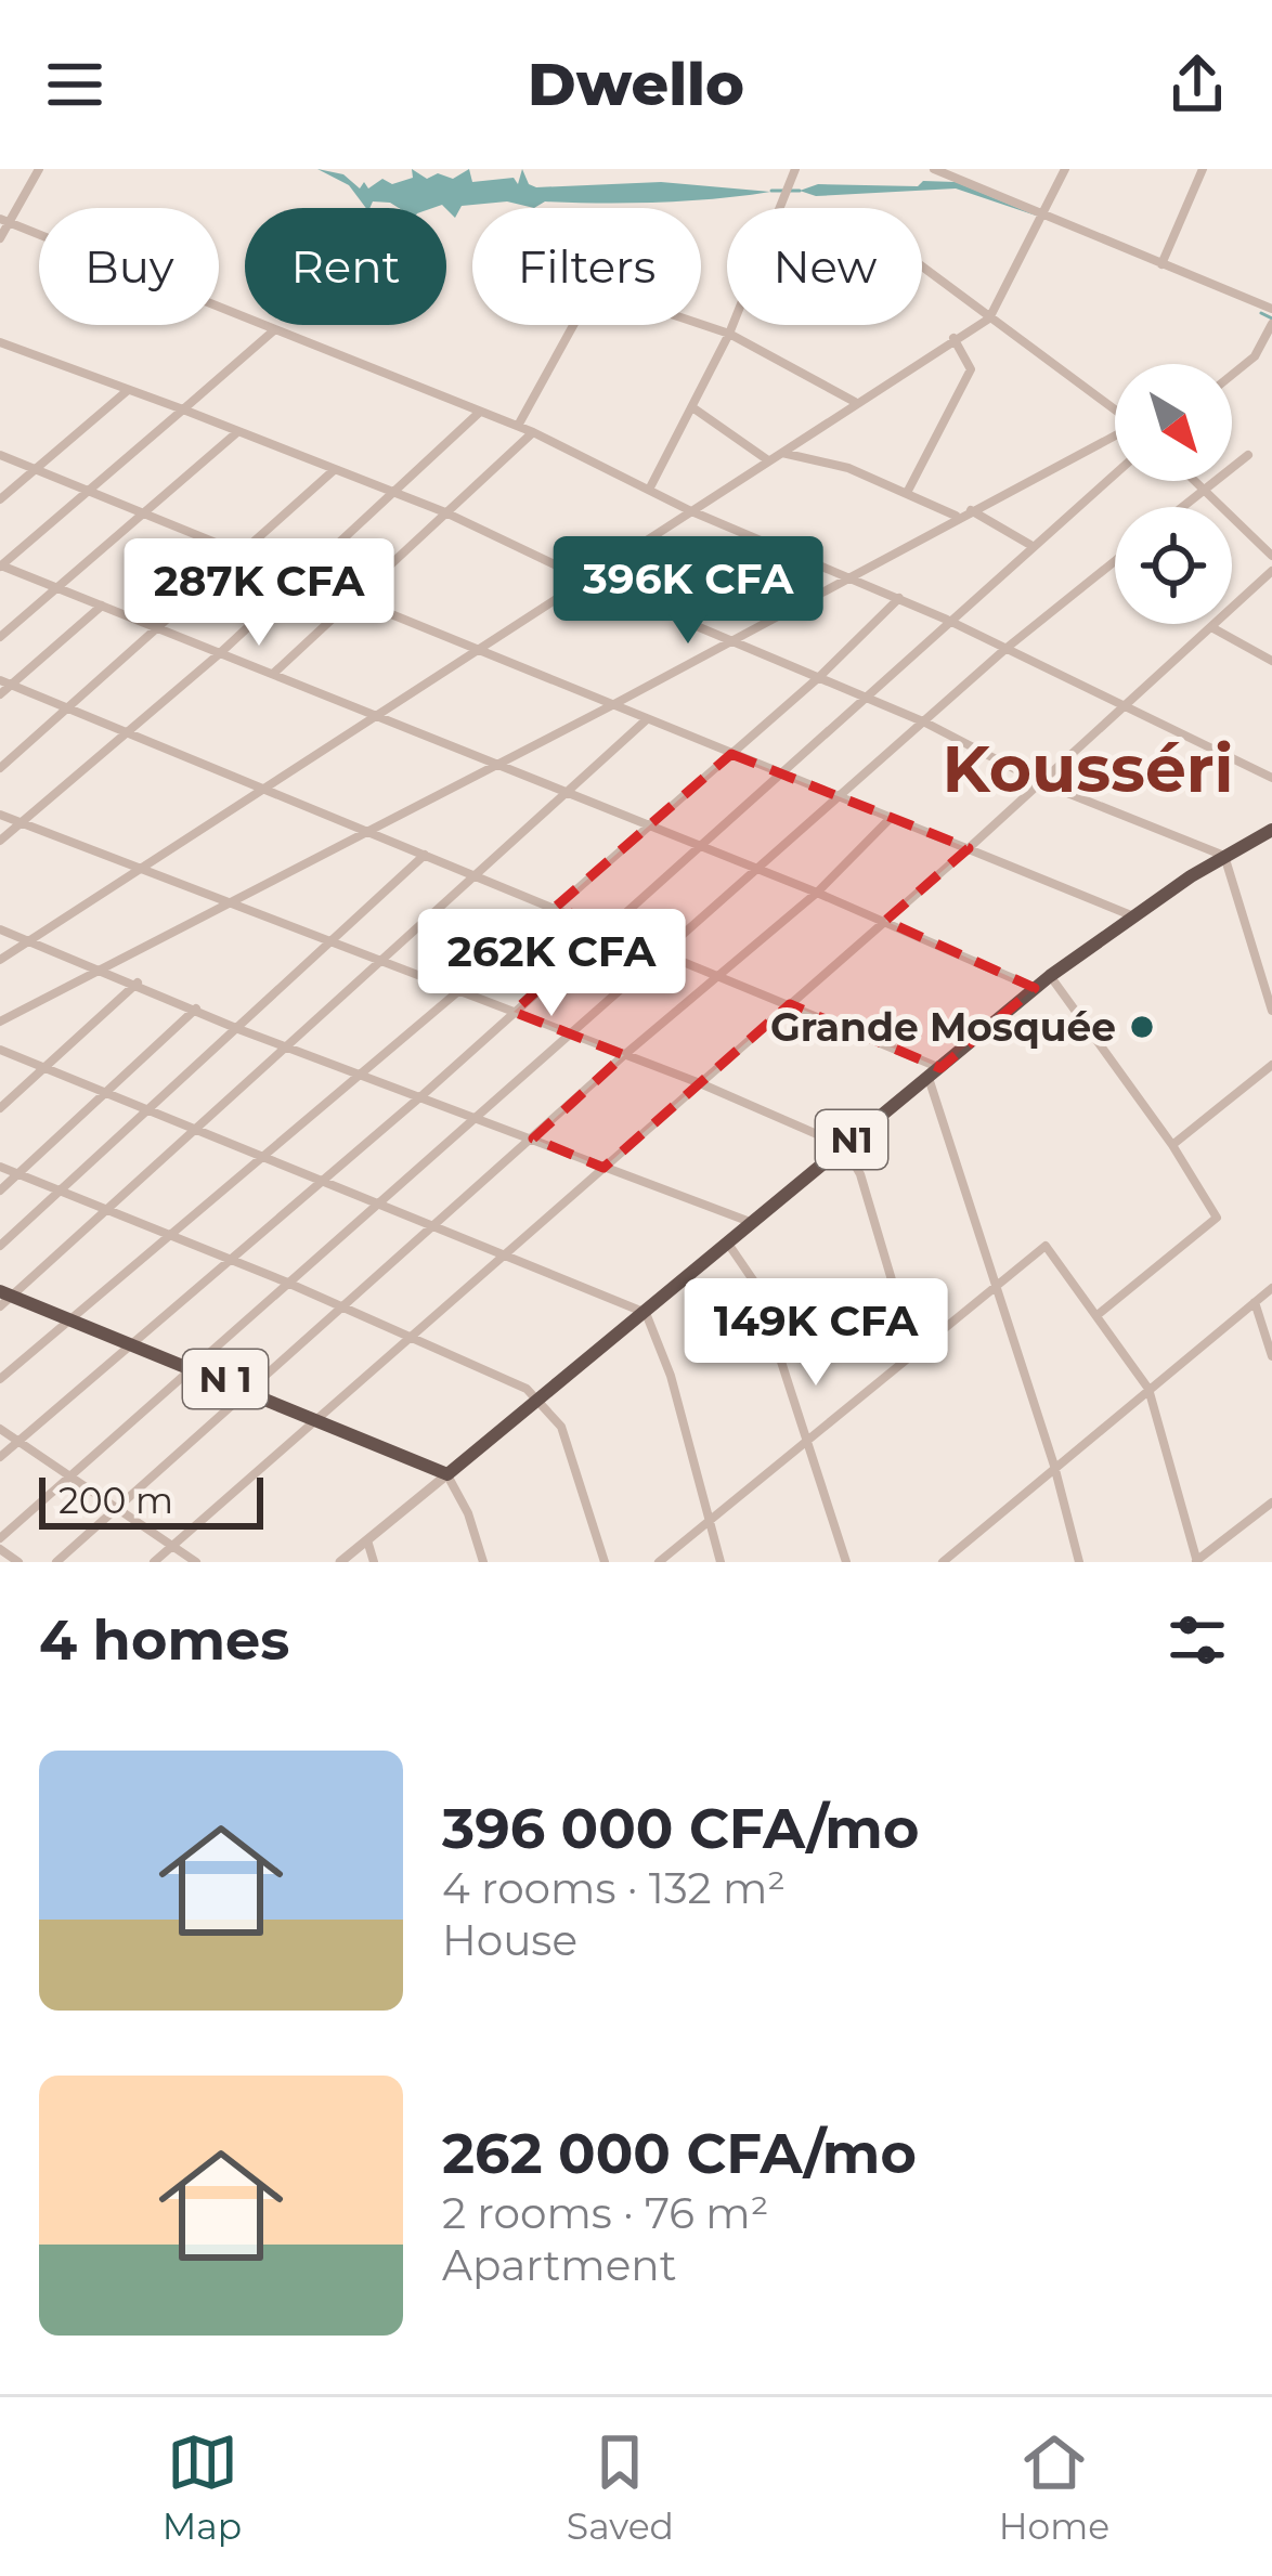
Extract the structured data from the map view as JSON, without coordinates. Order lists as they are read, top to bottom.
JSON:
{
  "streets": {
    "highway": ["N1", "N 1"]
  },
  "crossings": [
    ["N1", "N 1"]
  ],
  "districts": ["Kousséri"],
  "places": ["Grande Mosquée"],
  "scale_bar": "200 m",
  "north": "bottom right",
  "page": {
    "header": "Dwello",
    "chip": [
      "Buy",
      "Rent",
      "Filters",
      "New"
    ],
    "price": [
      "396K CFA",
      "287K CFA",
      "262K CFA",
      "149K CFA"
    ],
    "scale": "200 m",
    "heading": "4 homes",
    "list": [
      {
        "name": "396 000 CFA/mo",
        "note": "4 rooms · 132 m² · House"
      },
      {
        "name": "262 000 CFA/mo",
        "note": "2 rooms · 76 m² · Apartment"
      }
    ],
    "tabs": ["Map", "Saved", "Home"]
  }
}
